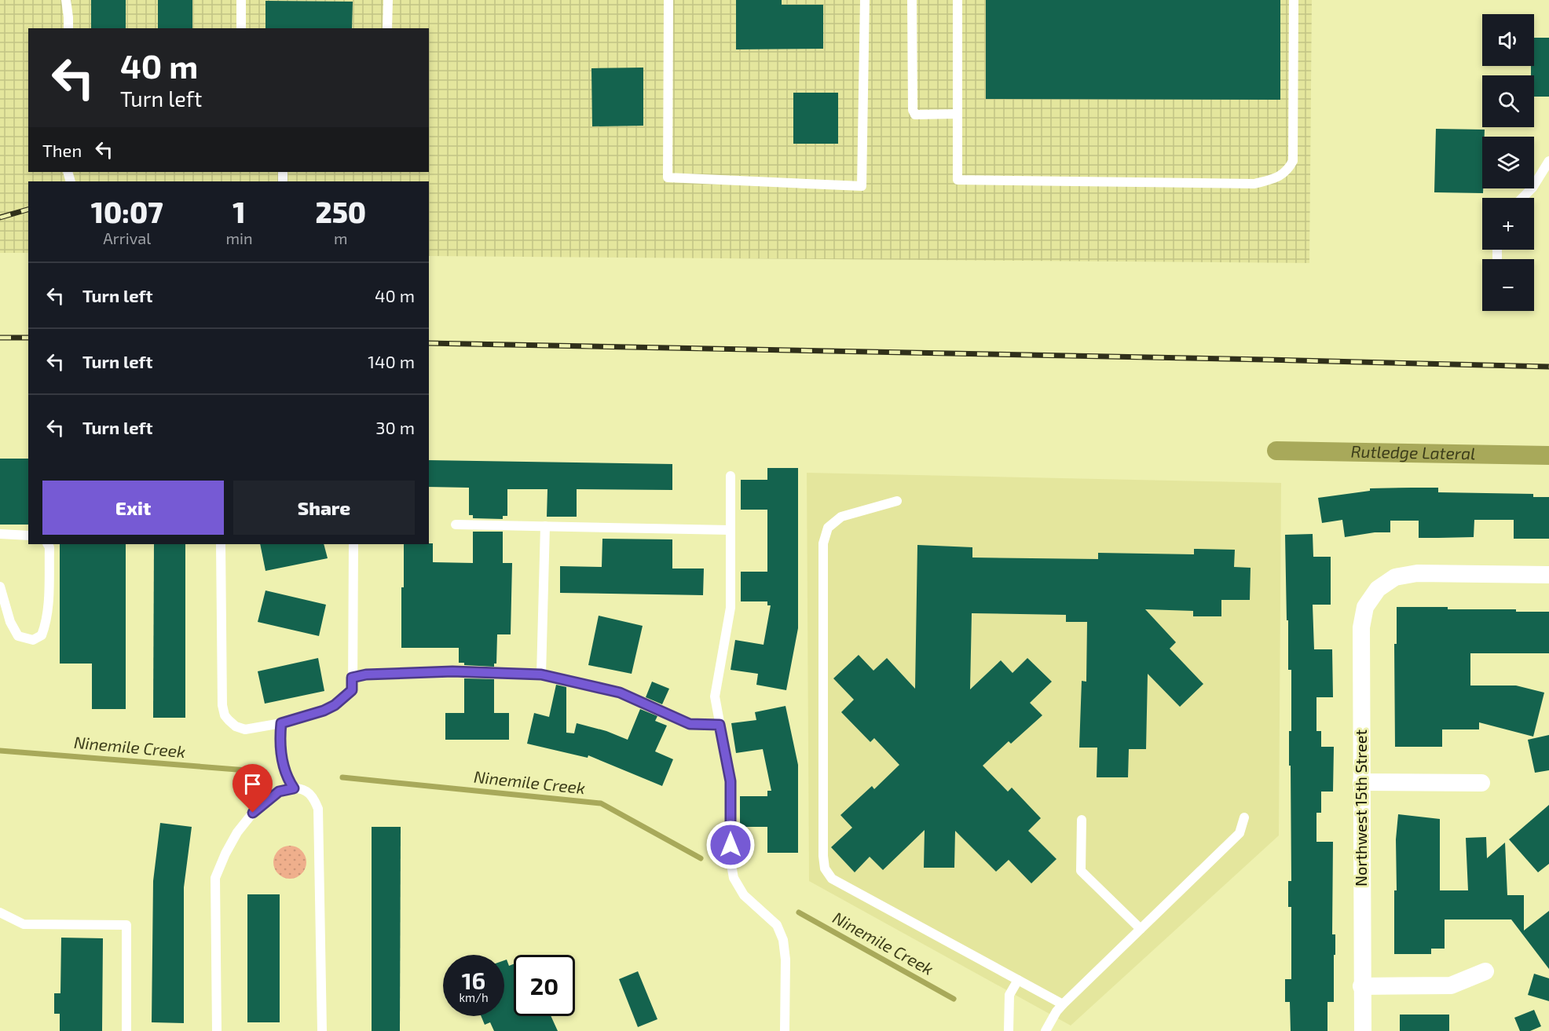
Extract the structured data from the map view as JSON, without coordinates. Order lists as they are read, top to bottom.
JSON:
{
  "streets": {
    "street": ["Northwest 15th Street"]
  },
  "water": ["Rutledge Lateral", "Ninemile Creek"],
  "page": {
    "map_buttons": ["+", "−"],
    "turn": ["40 m", "Turn left"],
    "then": "Then",
    "eta": [
      "10:07",
      "Arrival",
      "1",
      "min",
      "250",
      "m"
    ],
    "list": [
      {
        "name": "Turn left",
        "value": "40 m"
      },
      {
        "name": "Turn left",
        "value": "140 m"
      },
      {
        "name": "Turn left",
        "value": "30 m"
      }
    ],
    "buttons": ["Exit", "Share"],
    "speed": "16 km/h",
    "limit": "20"
  }
}
